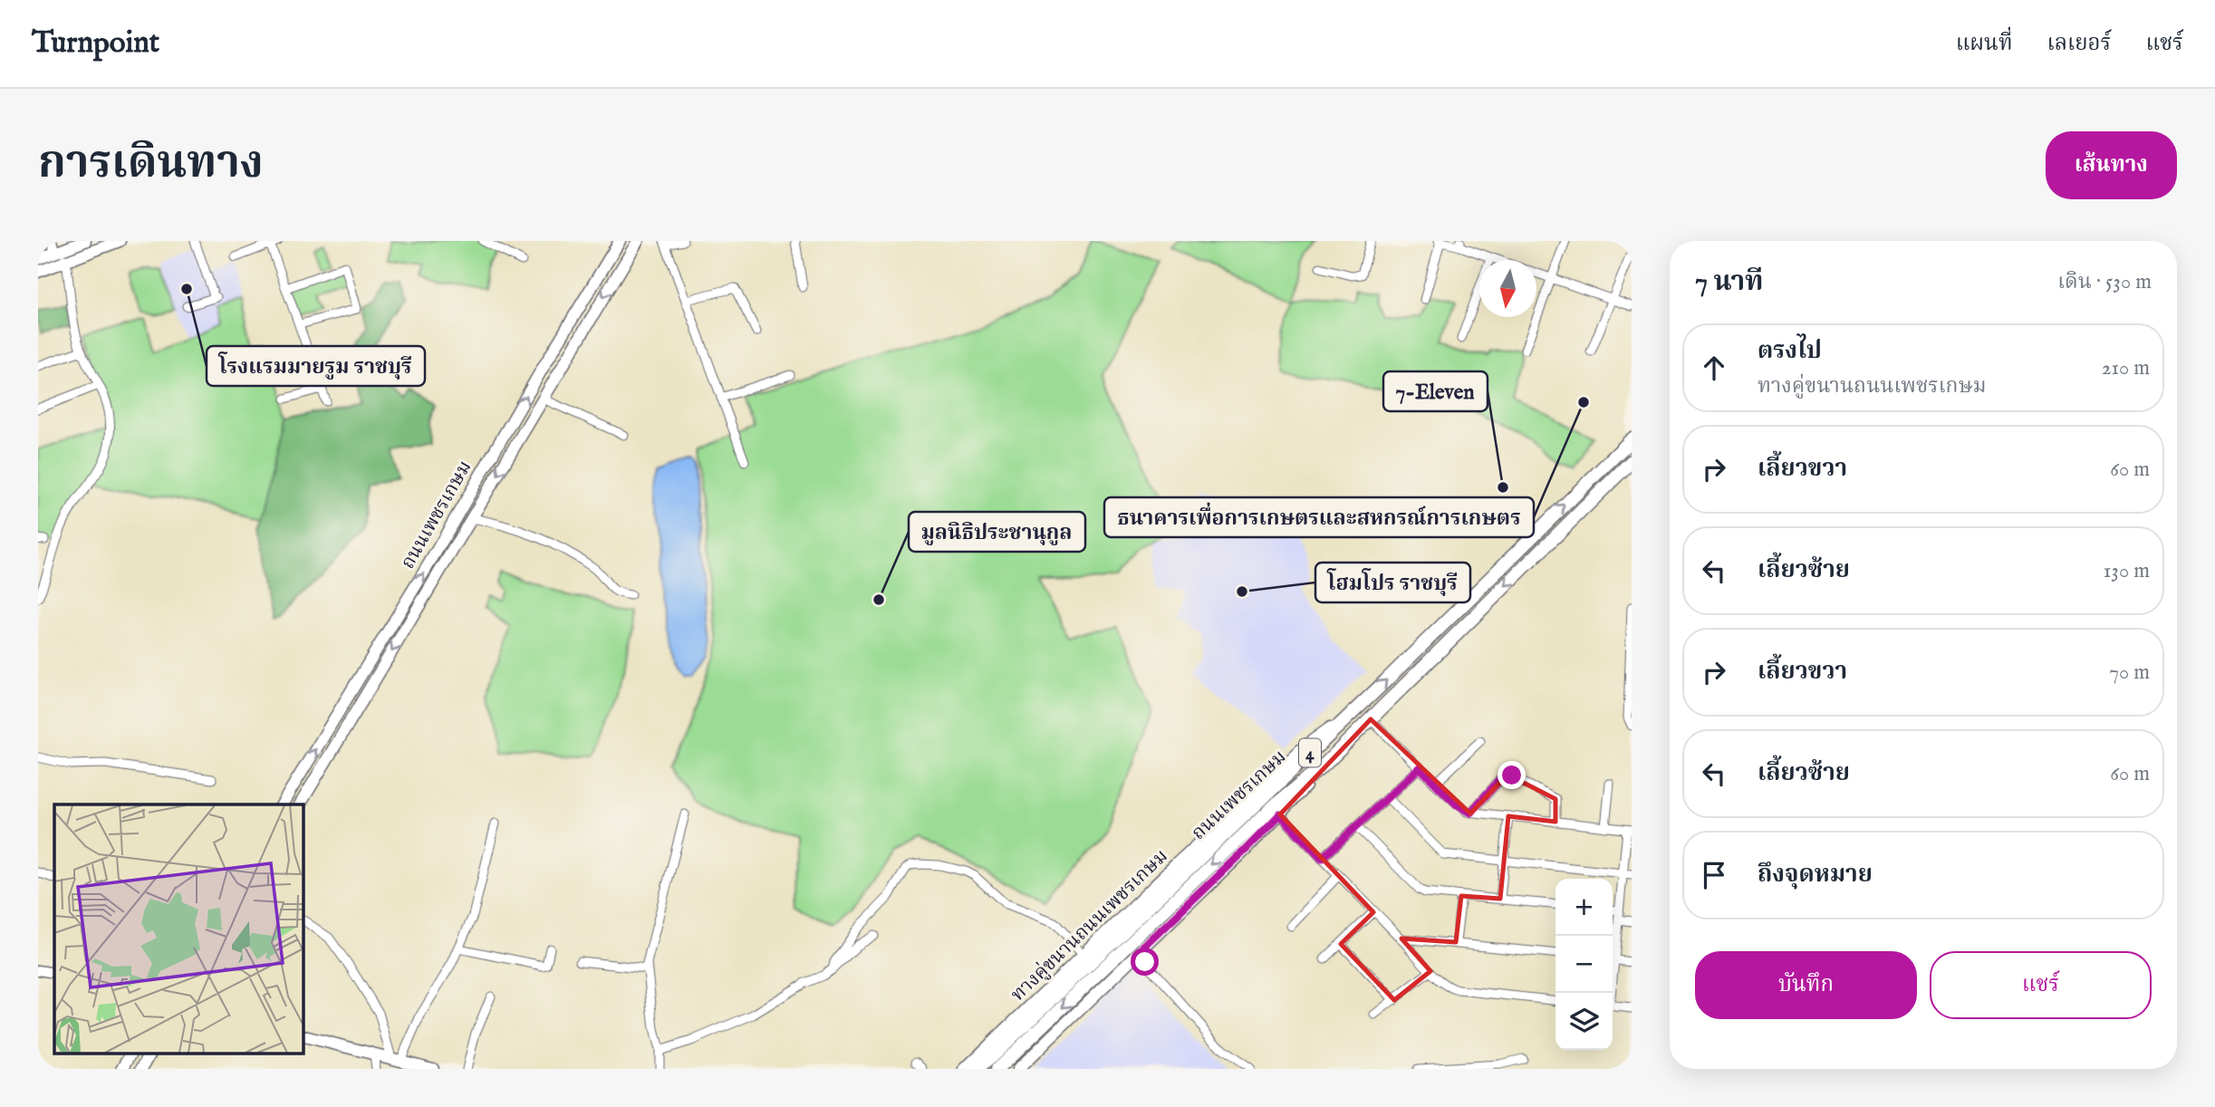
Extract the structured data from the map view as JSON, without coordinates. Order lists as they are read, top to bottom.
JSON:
{
  "streets": {
    "highway": ["ถนนเพชรเกษม", "4"],
    "main road": ["ทางคู่ขนานถนนเพชรเกษม"]
  },
  "crossings": [
    ["ถนนเพชรเกษม", "4"],
    ["ถนนเพชรเกษม", "ทางคู่ขนานถนนเพชรเกษม"]
  ],
  "places": [
    "โรงแรมมายรูม ราชบุรี",
    "ธนาคารเพื่อการเกษตรและสหกรณ์การเกษตร",
    "7-Eleven",
    "โฮมโปร ราชบุรี",
    "มูลนิธิประชานุกูล"
  ],
  "north": "bottom",
  "page": {
    "header": "Turnpoint",
    "nav": ["แผนที่", "เลเยอร์", "แชร์"],
    "title": "การเดินทาง",
    "buttons": [
      "เส้นทาง",
      ["บันทึก", "แชร์"]
    ],
    "heading": ["7 นาที", "เดิน · 530 m"],
    "list": [
      ["ตรงไป", "ทางคู่ขนานถนนเพชรเกษม", "210 m"],
      ["เลี้ยวขวา", "60 m"],
      ["เลี้ยวซ้าย", "130 m"],
      ["เลี้ยวขวา", "70 m"],
      ["เลี้ยวซ้าย", "60 m"],
      "ถึงจุดหมาย"
    ],
    "map_buttons": ["+", "−"]
  }
}
